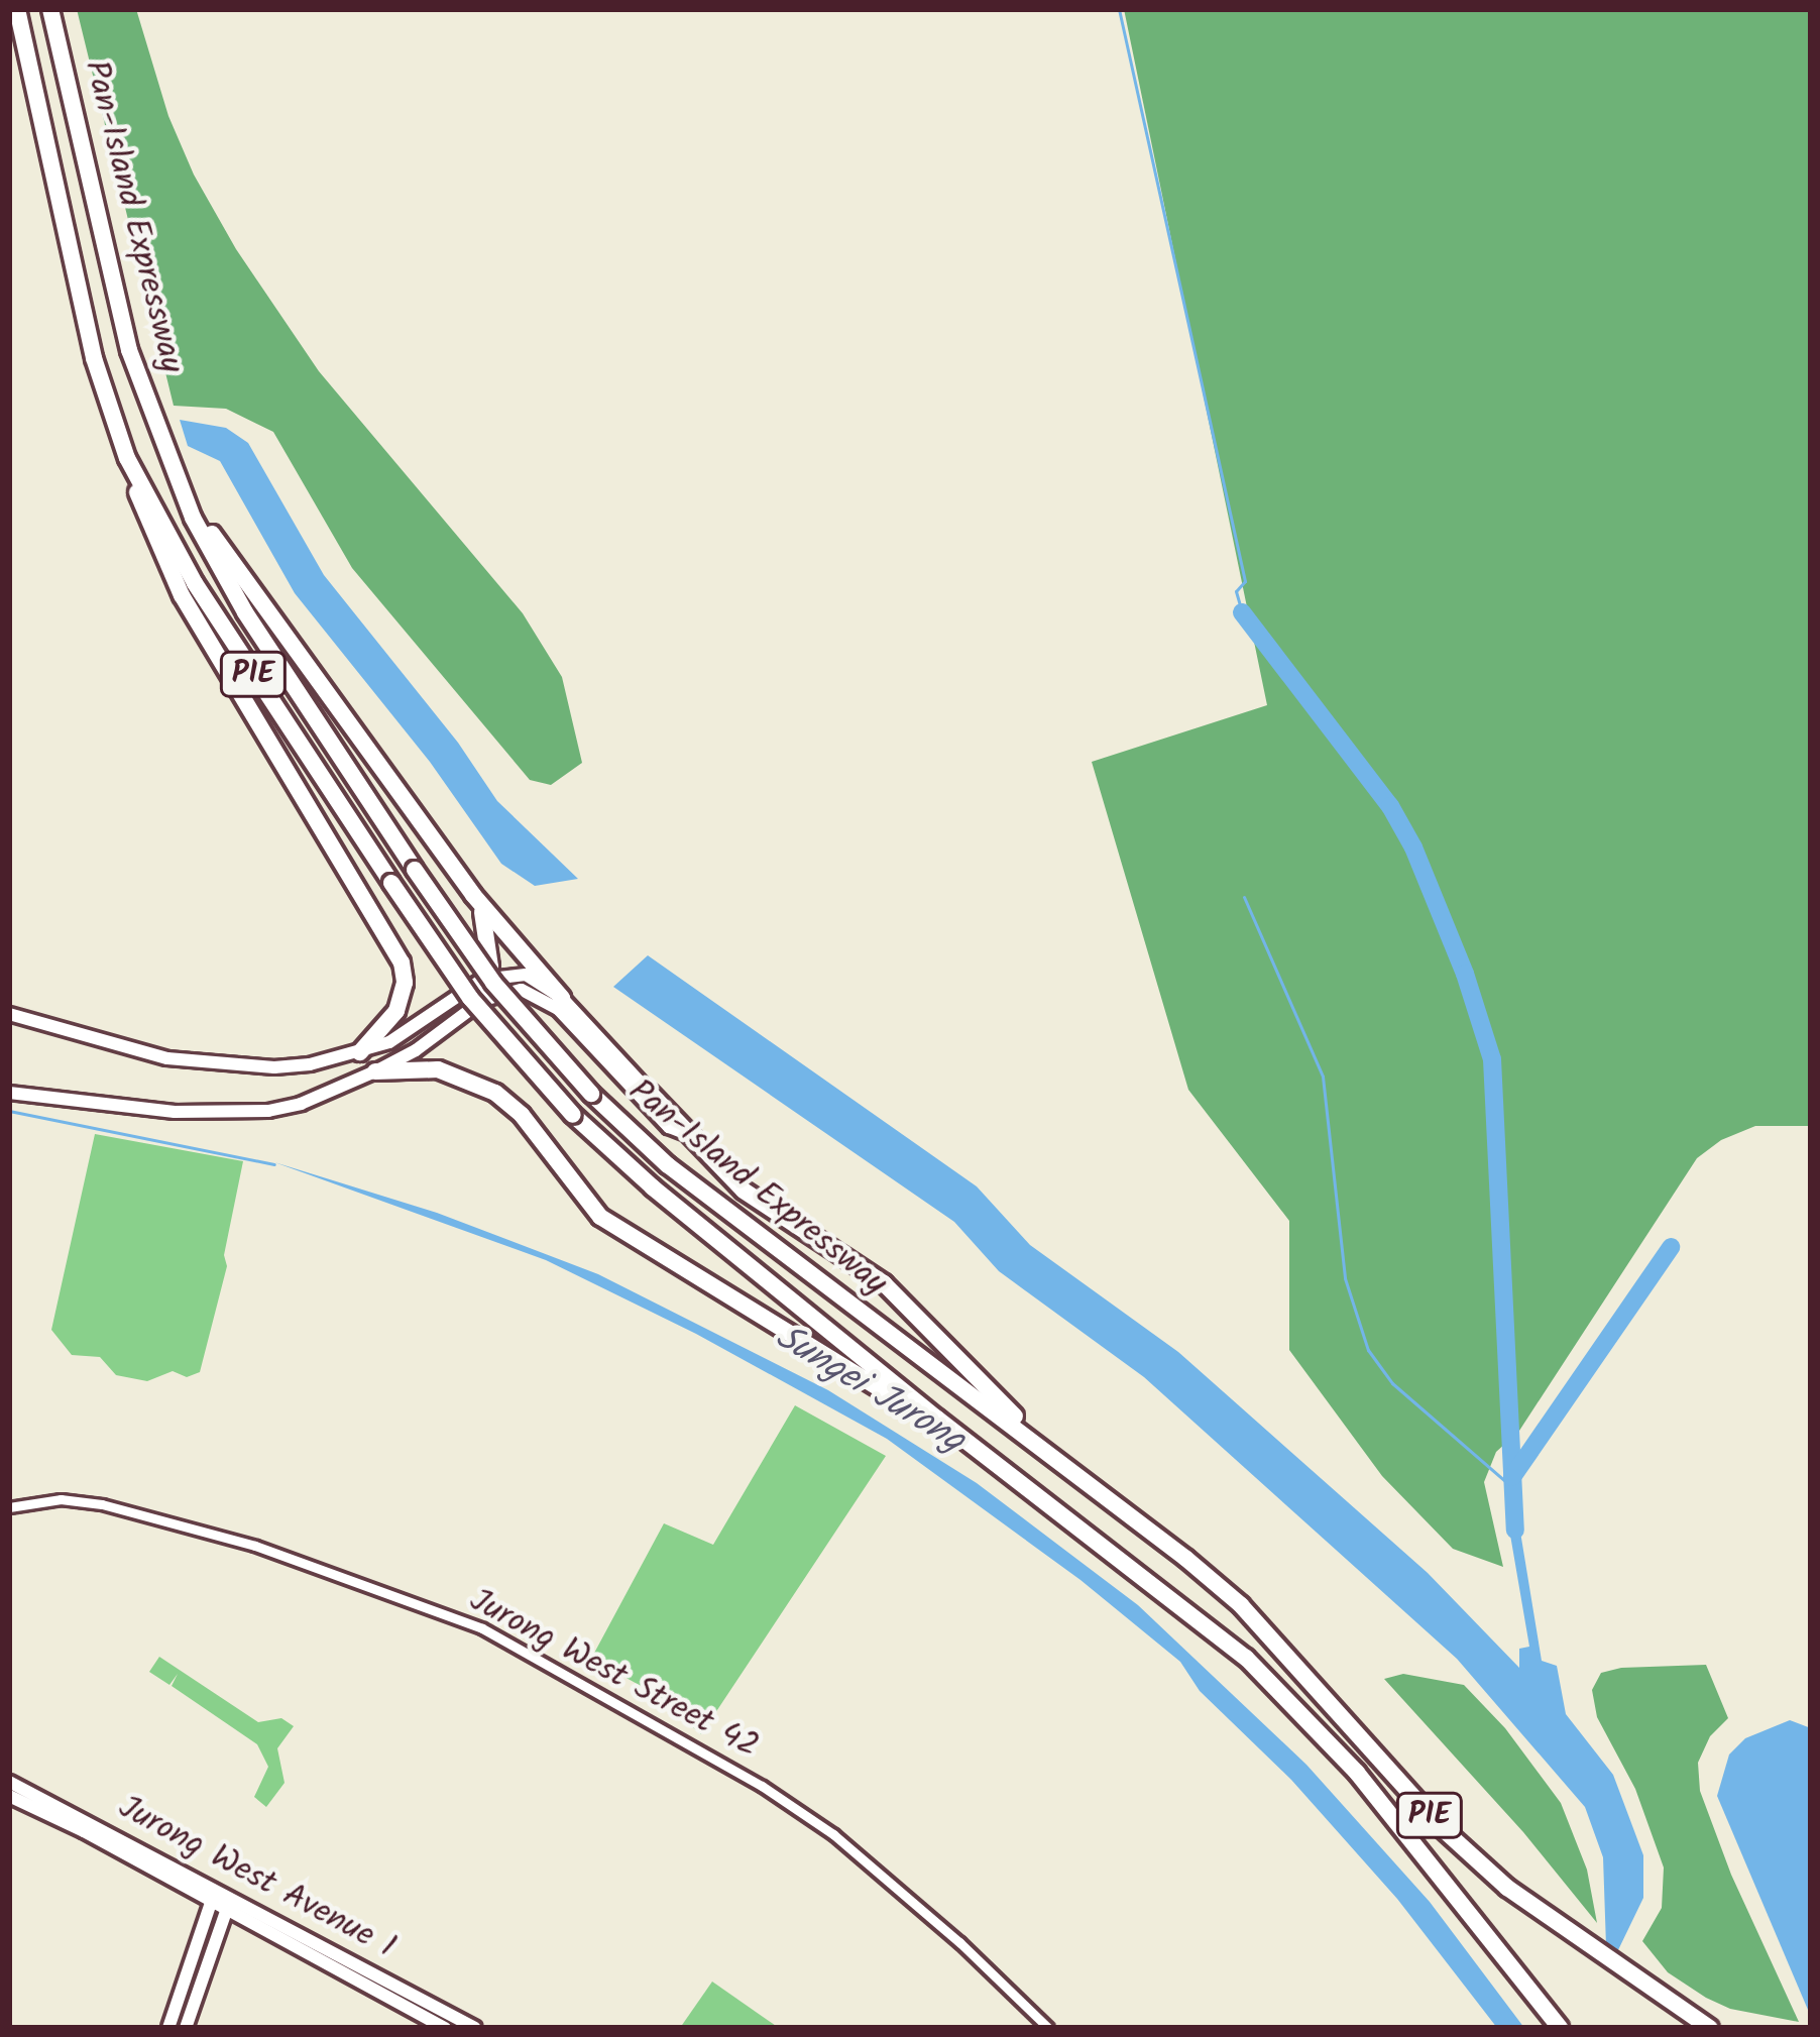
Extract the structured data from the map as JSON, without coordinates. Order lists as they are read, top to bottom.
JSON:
{
  "streets": {
    "highway": ["Pan-Island Expressway", "PIE"],
    "main road": ["Jurong West Avenue 1"],
    "street": ["Jurong West Street 42"]
  },
  "water": ["Sungei Jurong"]
}
